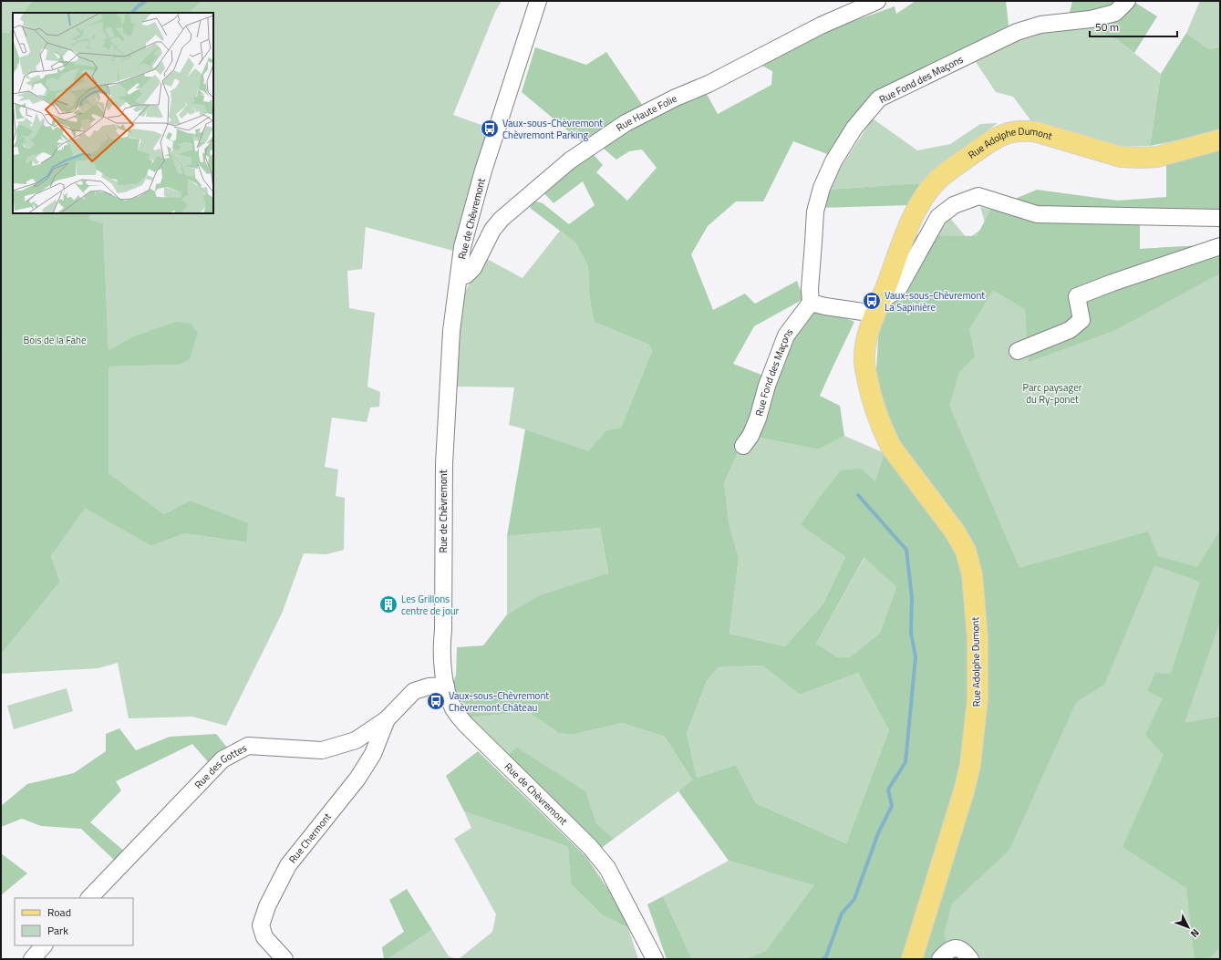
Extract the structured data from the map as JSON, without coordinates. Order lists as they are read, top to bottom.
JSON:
{
  "streets": {
    "main road": ["Rue Adolphe Dumont"],
    "street": [
      "Rue Fond des Maçons",
      "Rue Haute Folie",
      "Rue de Chèvremont",
      "Rue des Gottes",
      "Rue Chermont"
    ]
  },
  "crossings": [
    ["Rue Haute Folie", "Rue de Chèvremont"],
    ["Rue de Chèvremont", "Rue des Gottes"],
    ["Rue des Gottes", "Rue Chermont"]
  ],
  "parks": ["Bois de la Fahe", "Parc paysager du Ry-ponet"],
  "places": {
    "bus stop": ["Vaux-sous-Chèvremont Chèvremont Parking", "Vaux-sous-Chèvremont La Sapinière", "Vaux-sous-Chèvremont Chèvremont Château"],
    "building": ["Les Grillons centre de jour"]
  },
  "legend": ["Road", "Park"],
  "scale_bar": "50 m",
  "north": "bottom right"
}
